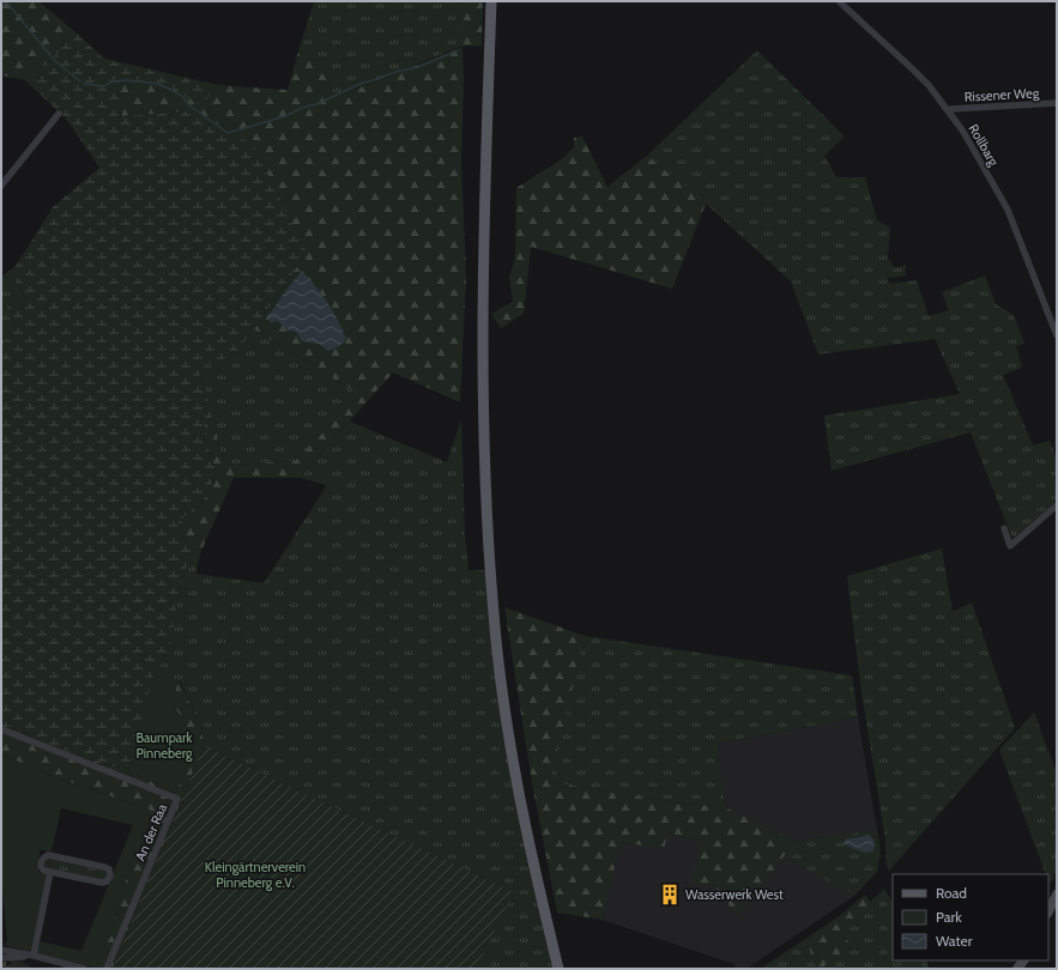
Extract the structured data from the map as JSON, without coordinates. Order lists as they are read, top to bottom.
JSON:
{
  "streets": {
    "street": ["Rissener Weg", "Rollbarg", "An der Raa"]
  },
  "crossings": [
    ["Rissener Weg", "Rollbarg"]
  ],
  "parks": ["Baumpark Pinneberg", "Kleingärtnerverein Pinneberg e.V."],
  "places": {
    "building": ["Wasserwerk West"]
  },
  "legend": ["Road", "Park", "Water"]
}
